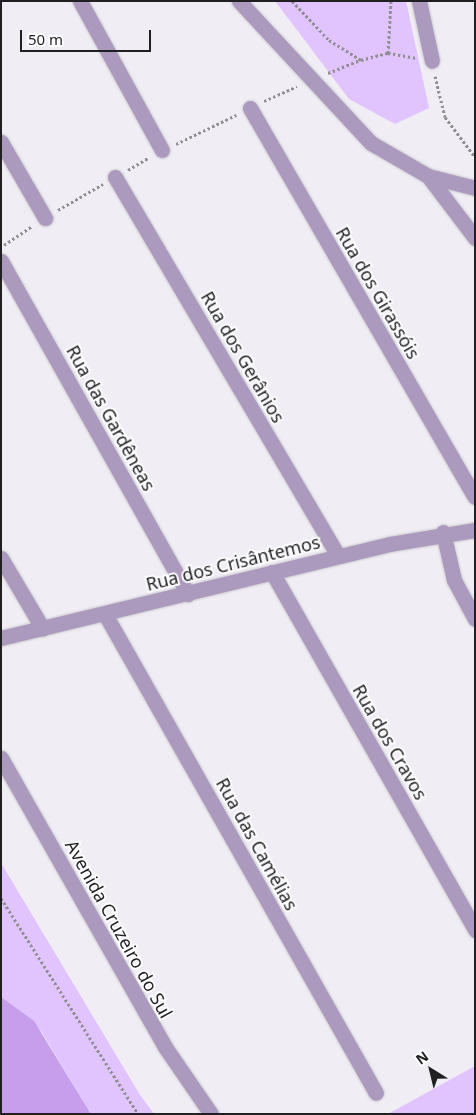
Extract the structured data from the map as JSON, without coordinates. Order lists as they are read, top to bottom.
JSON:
{
  "streets": {
    "street": [
      "Rua dos Girassóis",
      "Rua dos Gerânios",
      "Rua das Gardêneas",
      "Rua dos Crisântemos",
      "Rua dos Cravos",
      "Rua das Camélias",
      "Avenida Cruzeiro do Sul"
    ]
  },
  "crossings": [
    ["Rua dos Gerânios", "Rua dos Crisântemos"],
    ["Rua das Gardêneas", "Rua dos Crisântemos"],
    ["Rua dos Crisântemos", "Rua dos Cravos"],
    ["Rua dos Crisântemos", "Rua das Camélias"]
  ],
  "scale_bar": "50 m",
  "north": "top left"
}
